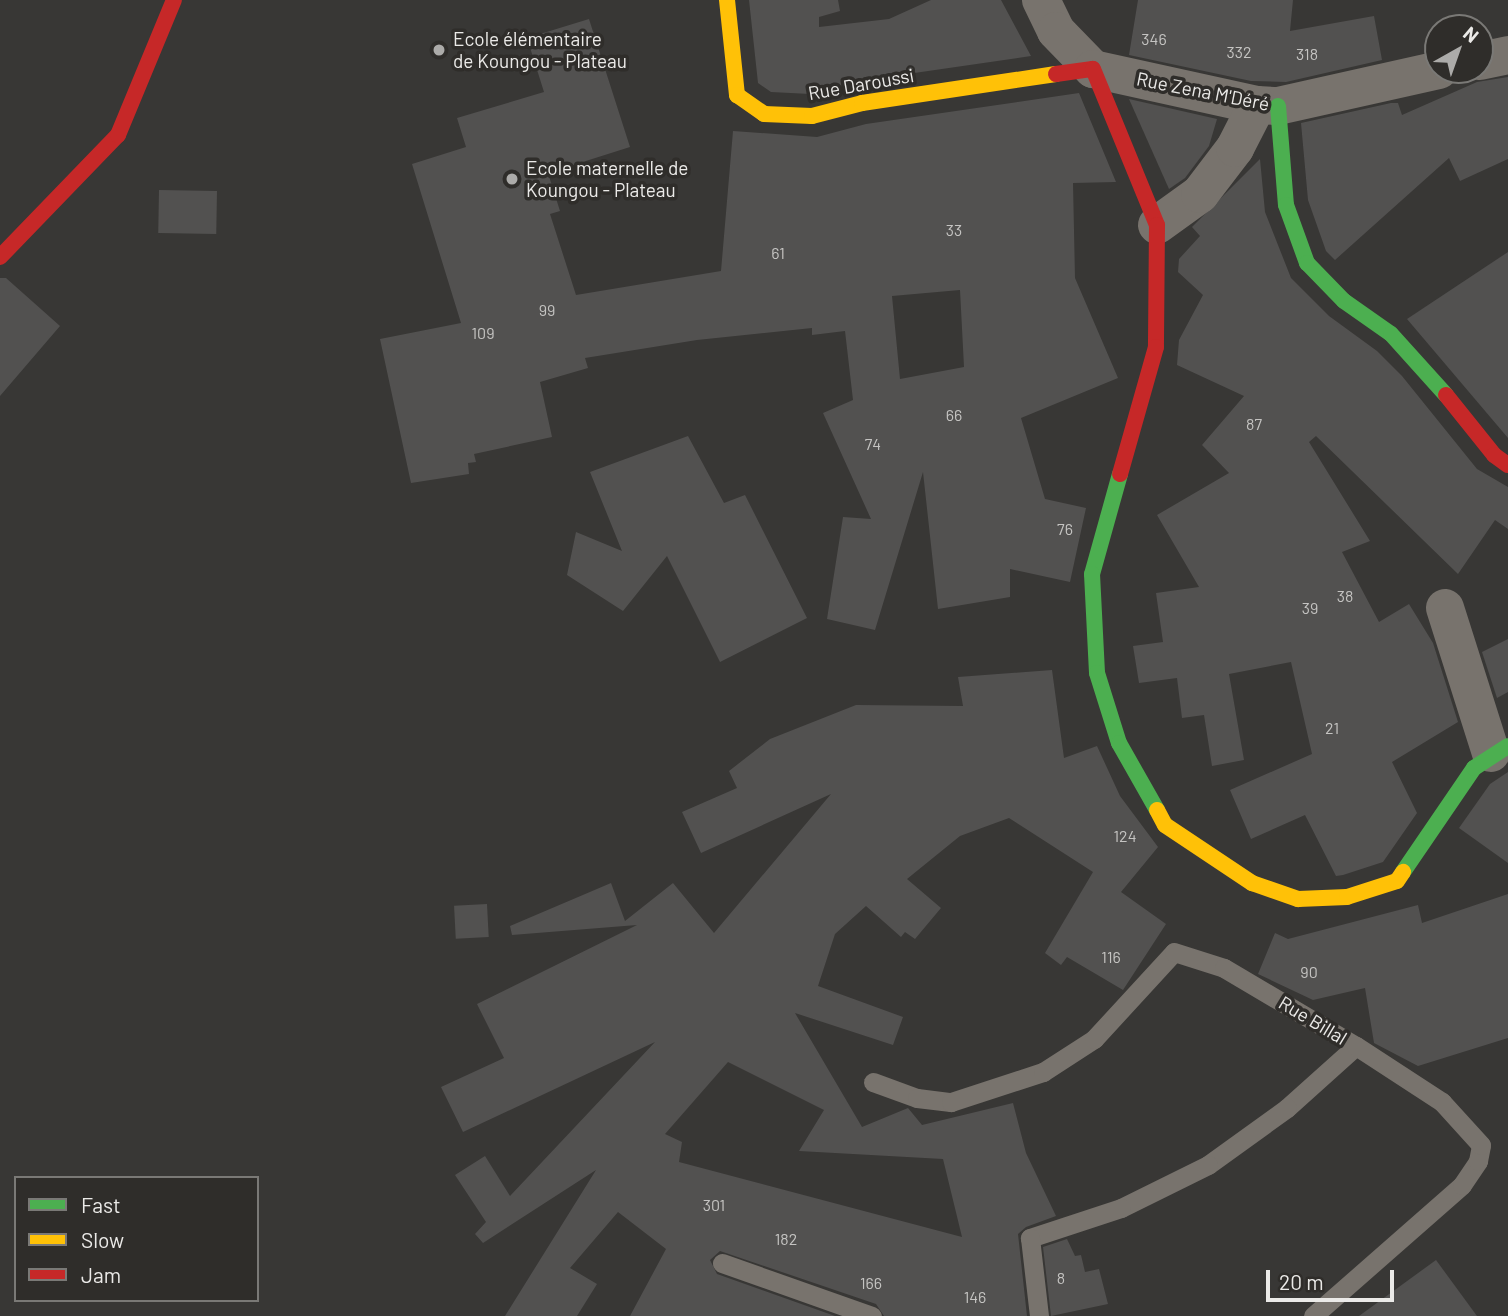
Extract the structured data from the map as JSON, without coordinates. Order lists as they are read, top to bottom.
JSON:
{
  "streets": {
    "street": ["Rue Daroussi", "Rue Zena M'Déré"],
    "lane": ["Rue Billal"]
  },
  "crossings": [
    ["Rue Daroussi", "Rue Zena M'Déré"]
  ],
  "places": ["Ecole élémentaire de Koungou - Plateau", "Ecole maternelle de Koungou - Plateau"],
  "house_numbers": [
    "346",
    "332",
    "318",
    "33",
    "61",
    "99",
    "109",
    "66",
    "87",
    "74",
    "76",
    "38",
    "39",
    "21",
    "124",
    "116",
    "90",
    "301",
    "182",
    "8",
    "166",
    "146"
  ],
  "legend": ["Fast", "Slow", "Jam"],
  "scale_bar": "20 m",
  "north": "top right"
}
